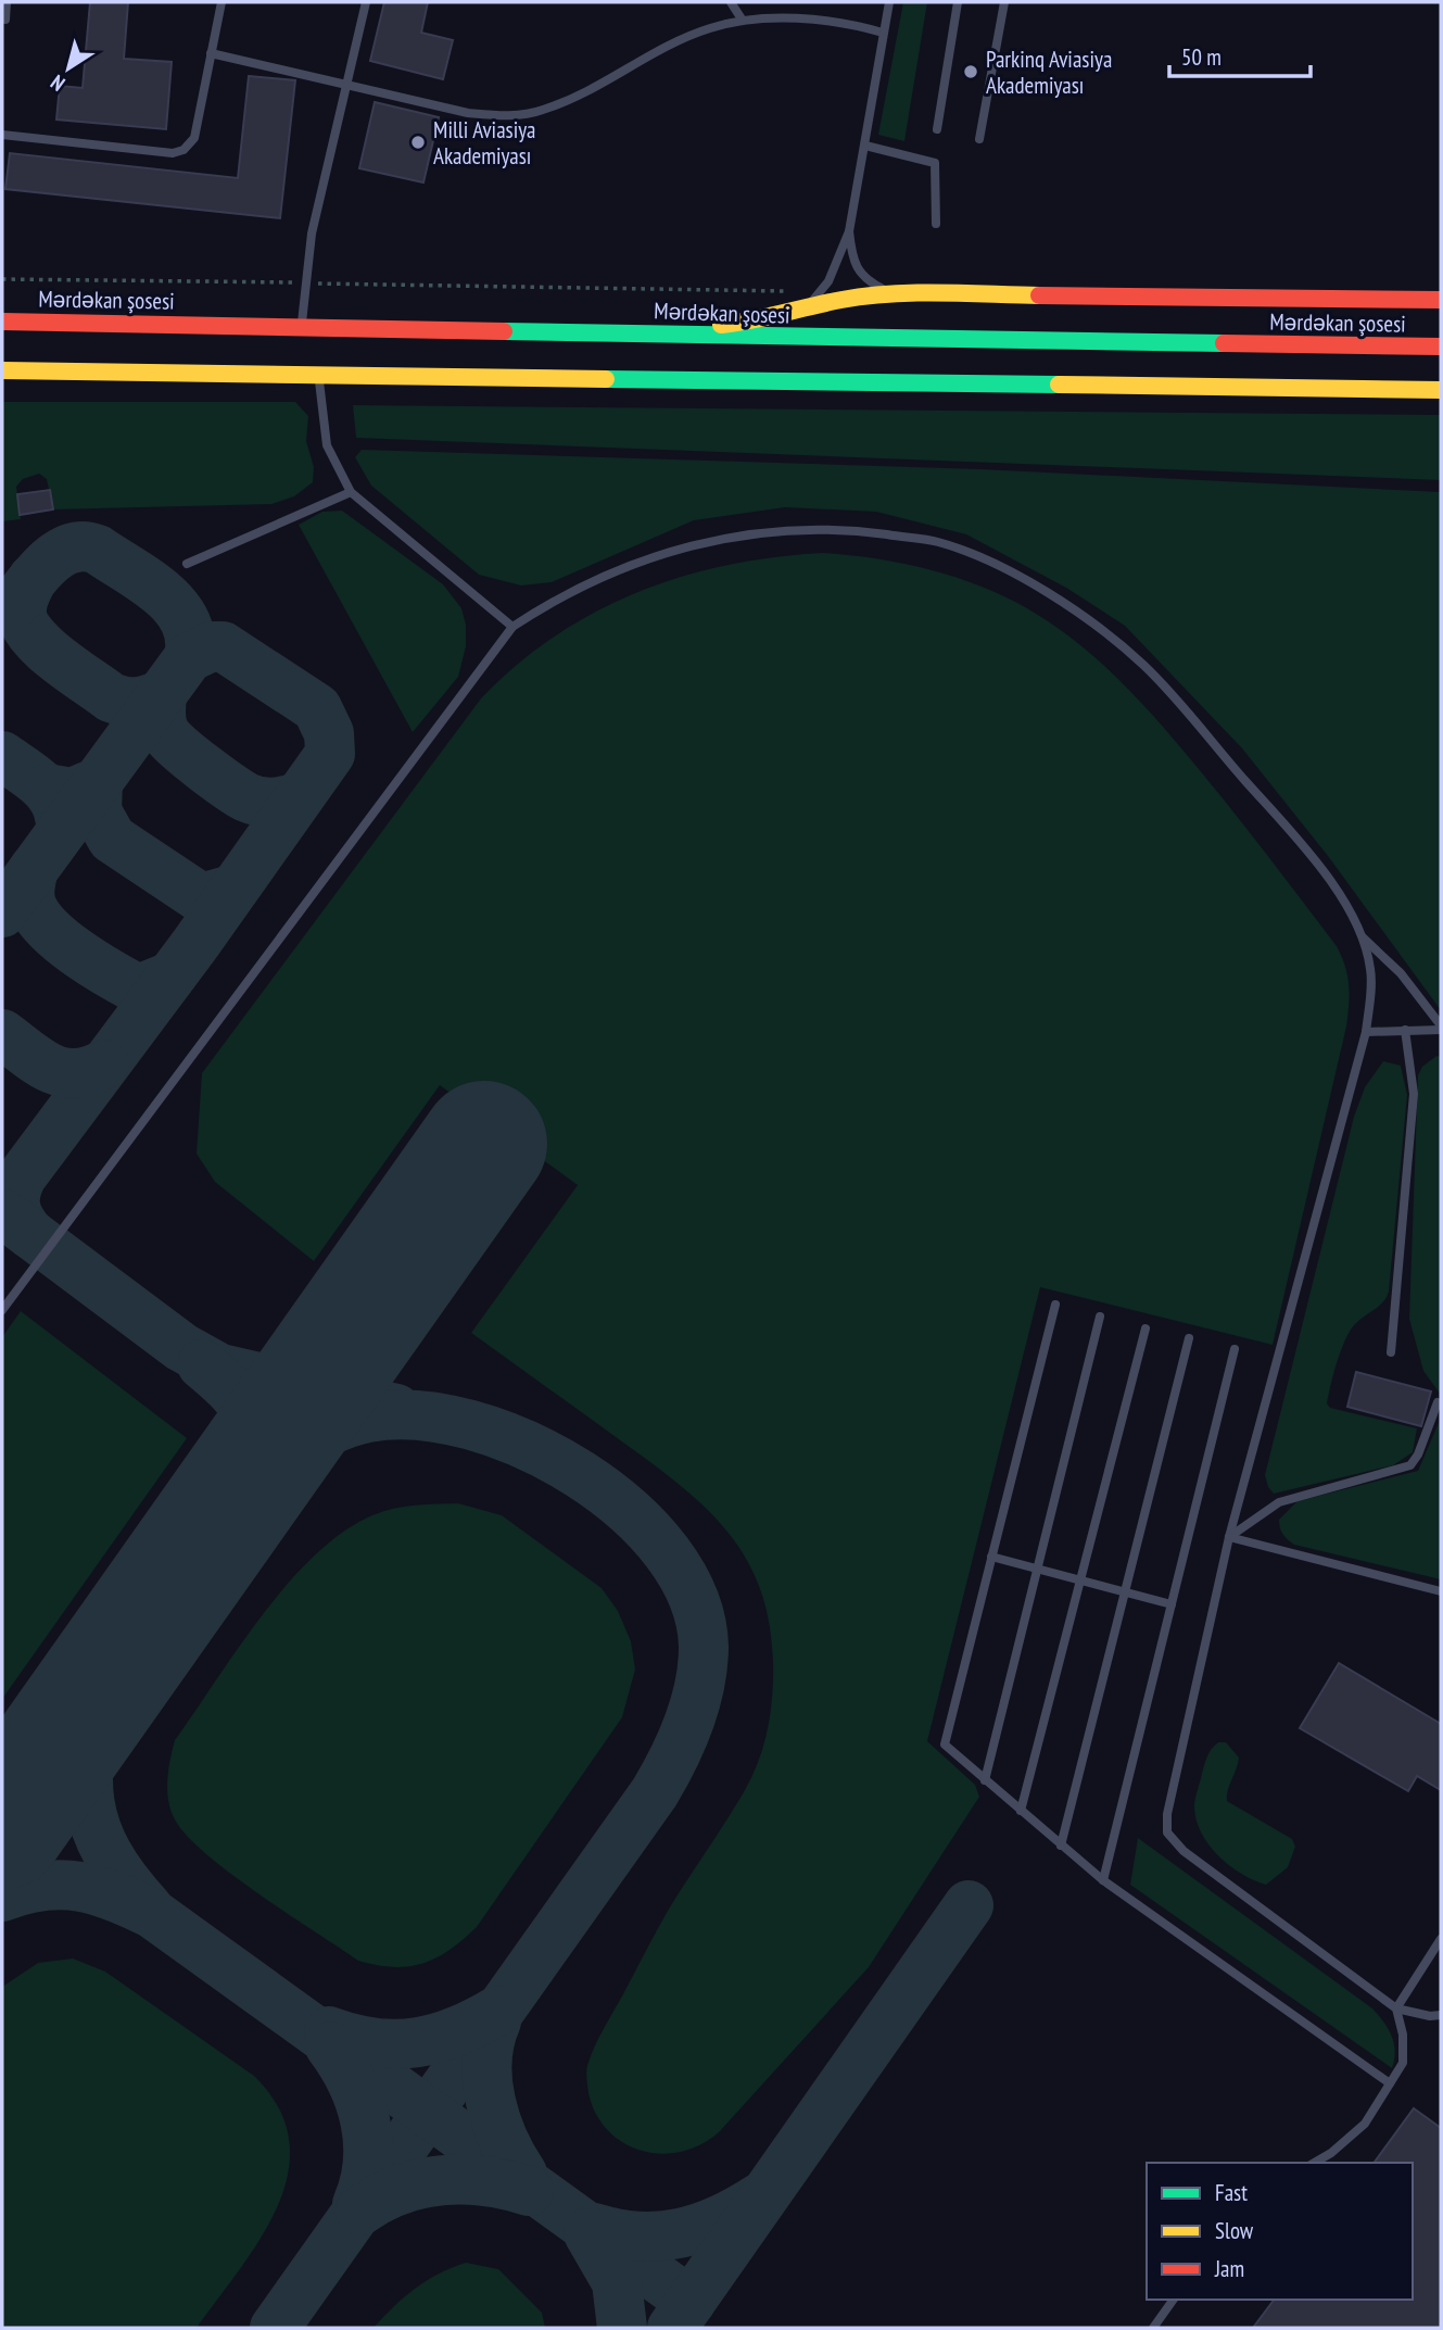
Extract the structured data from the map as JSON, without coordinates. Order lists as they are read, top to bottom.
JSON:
{
  "streets": {
    "main road": ["Mərdəkan şosesi"]
  },
  "places": ["Parkinq Aviasiya Akademiyası", "Milli Aviasiya Akademiyası"],
  "legend": ["Fast", "Slow", "Jam"],
  "scale_bar": "50 m",
  "north": "bottom left"
}
